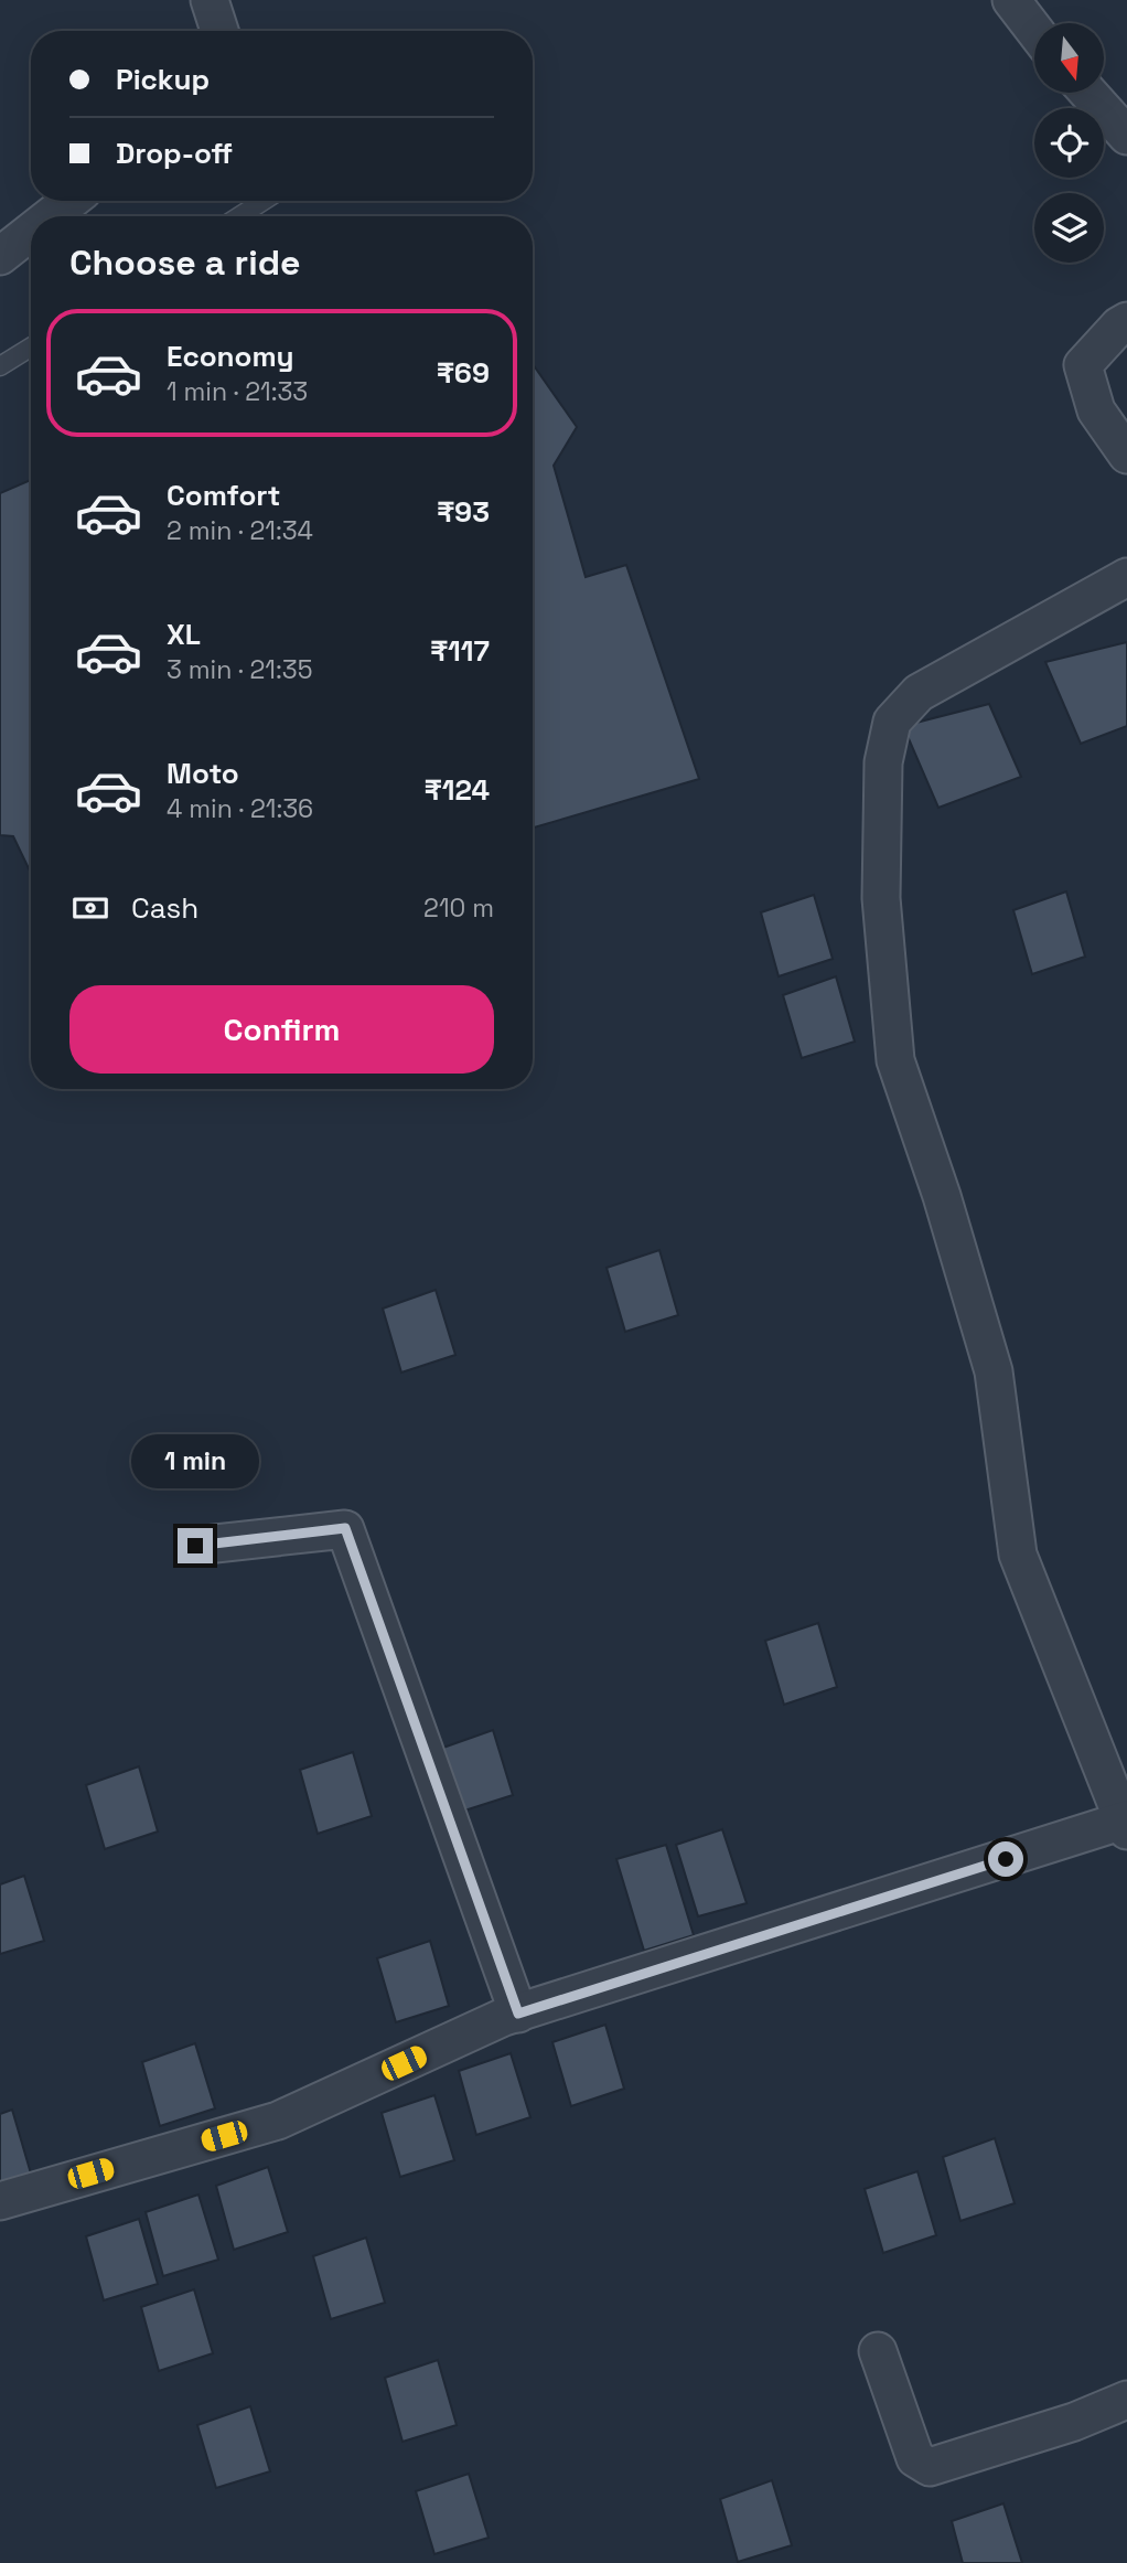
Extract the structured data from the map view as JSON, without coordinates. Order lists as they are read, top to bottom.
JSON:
{
  "north": "bottom",
  "page": {
    "banner": ["Pickup", "Drop-off"],
    "heading": "Choose a ride",
    "list": [
      {
        "name": "Economy",
        "note": "1 min · 21:33",
        "value": "₹69"
      },
      {
        "name": "Comfort",
        "note": "2 min · 21:34",
        "value": "₹93"
      },
      {
        "name": "XL",
        "note": "3 min · 21:35",
        "value": "₹117"
      },
      {
        "name": "Moto",
        "note": "4 min · 21:36",
        "value": "₹124"
      }
    ],
    "pay": ["Cash", "210 m"],
    "buttons": "Confirm",
    "bubble": "1 min"
  }
}
